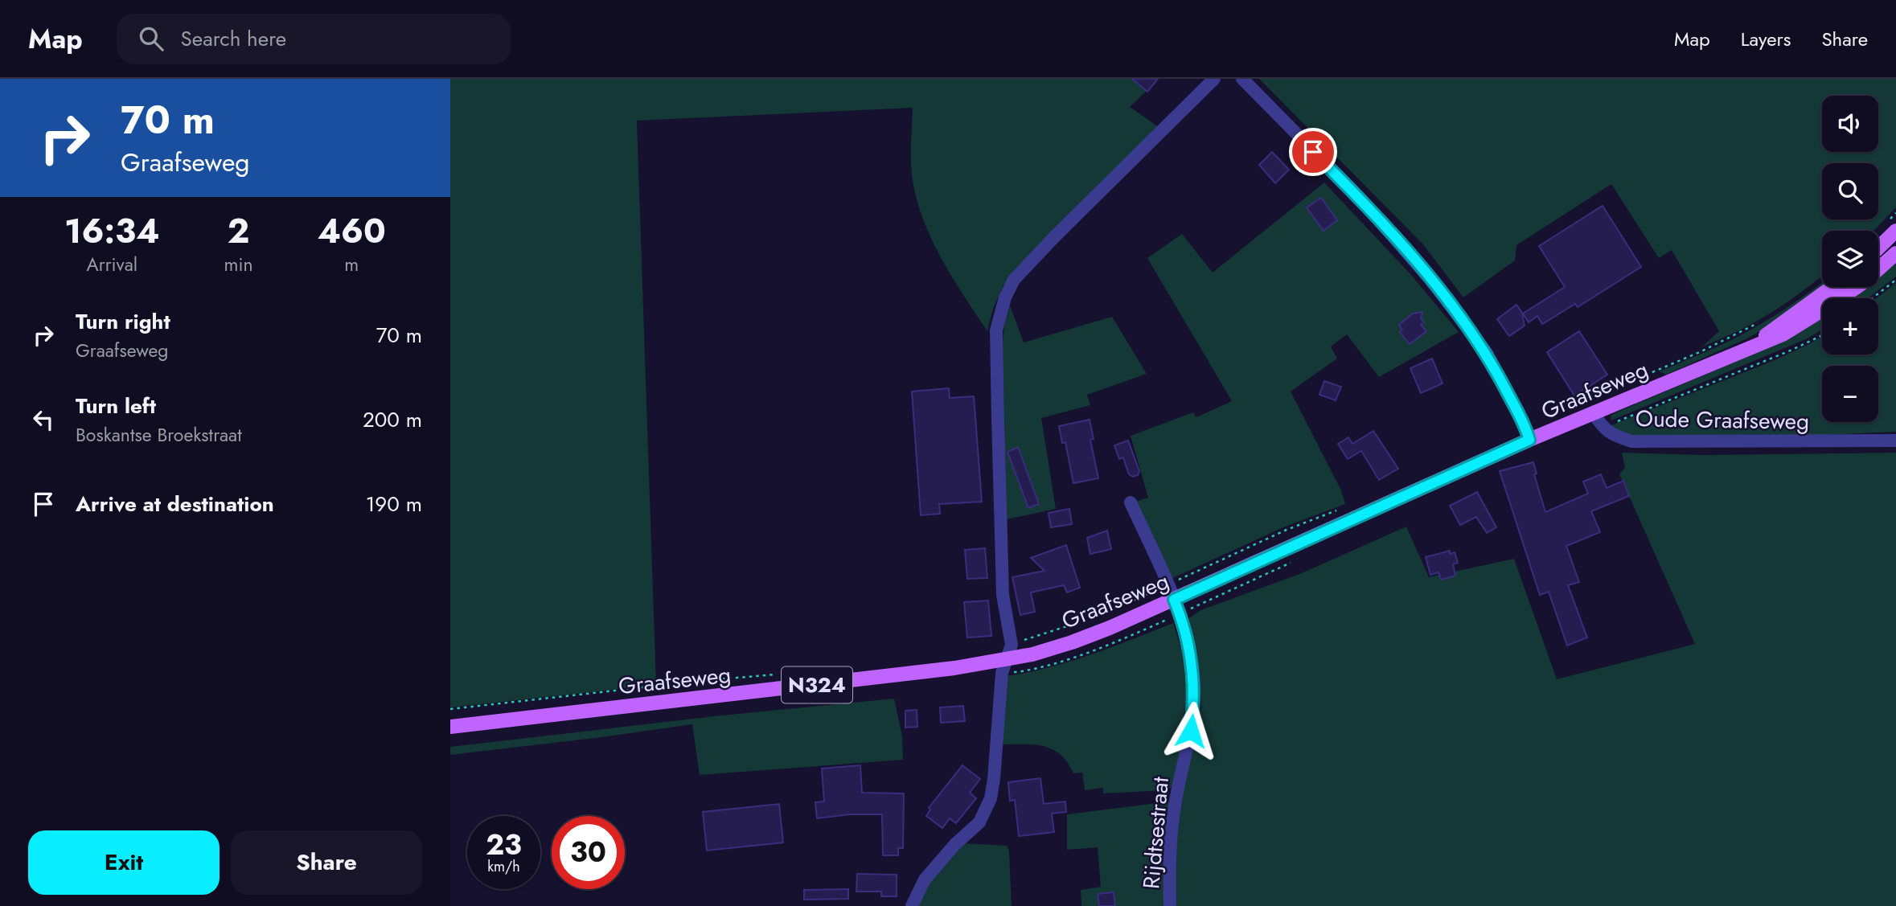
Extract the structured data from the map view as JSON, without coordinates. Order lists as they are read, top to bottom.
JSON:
{
  "streets": {
    "main road": ["Graafseweg", "N324"],
    "street": ["Oude Graafseweg", "Rijdtsestraat"]
  },
  "crossings": [
    ["Graafseweg", "Oude Graafseweg"],
    ["Graafseweg", "Rijdtsestraat"]
  ],
  "page": {
    "header": "Map",
    "search": "Search here",
    "nav": ["Map", "Layers", "Share"],
    "turn": ["70 m", "Graafseweg"],
    "map_buttons": ["+", "−"],
    "eta": [
      "16:34",
      "Arrival",
      "2",
      "min",
      "460",
      "m"
    ],
    "list": [
      {
        "name": "Turn right",
        "note": "Graafseweg",
        "value": "70 m"
      },
      {
        "name": "Turn left",
        "note": "Boskantse Broekstraat",
        "value": "200 m"
      },
      {
        "name": "Arrive at destination",
        "value": "190 m"
      }
    ],
    "speed": "23 km/h",
    "limit": "30",
    "buttons": ["Exit", "Share"]
  }
}
